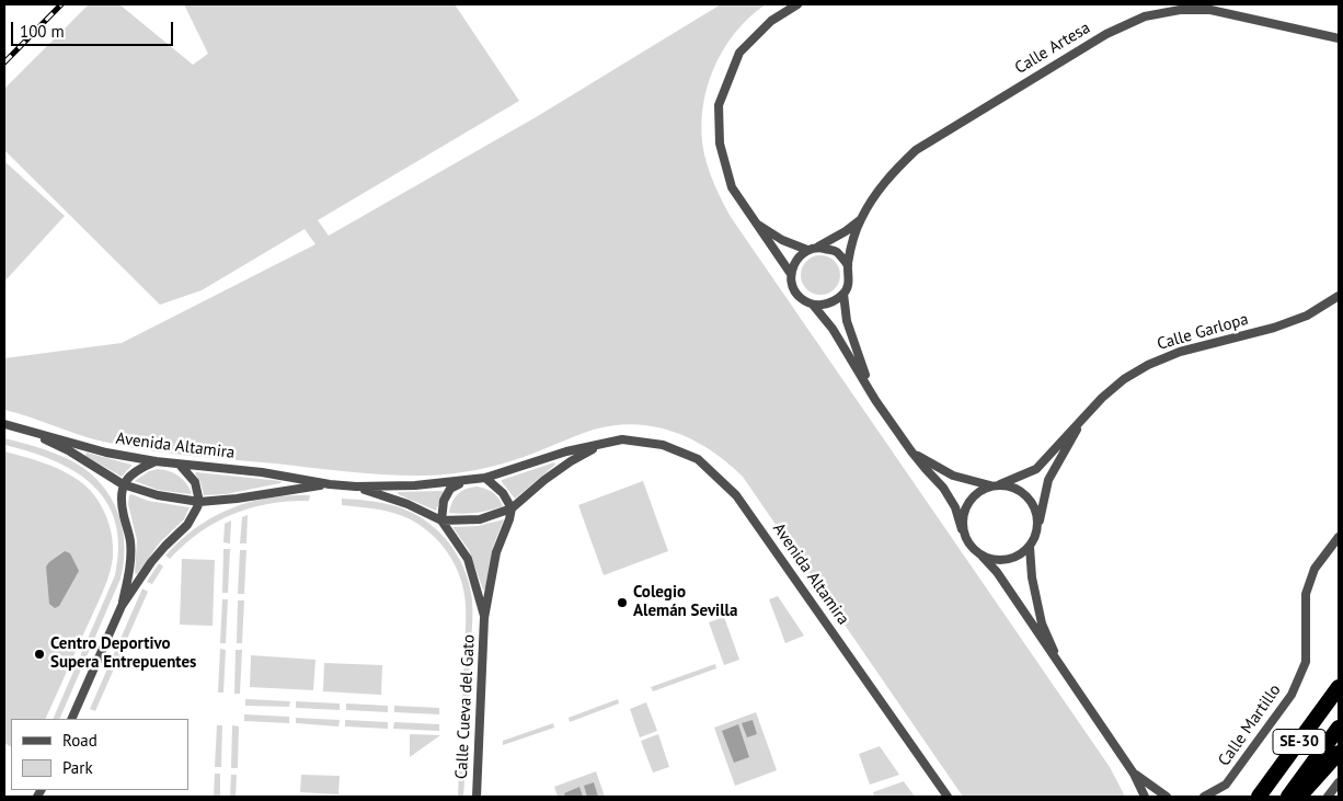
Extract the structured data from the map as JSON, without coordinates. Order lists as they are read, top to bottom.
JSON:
{
  "streets": {
    "highway": ["SE-30"],
    "street": [
      "Calle Artesa",
      "Calle Garlopa",
      "Avenida Altamira",
      "Calle Cueva del Gato",
      "Calle Martillo"
    ]
  },
  "places": ["Colegio Alemán Sevilla", "Centro Deportivo Supera Entrepuentes"],
  "legend": ["Road", "Park"],
  "scale_bar": "100 m"
}
